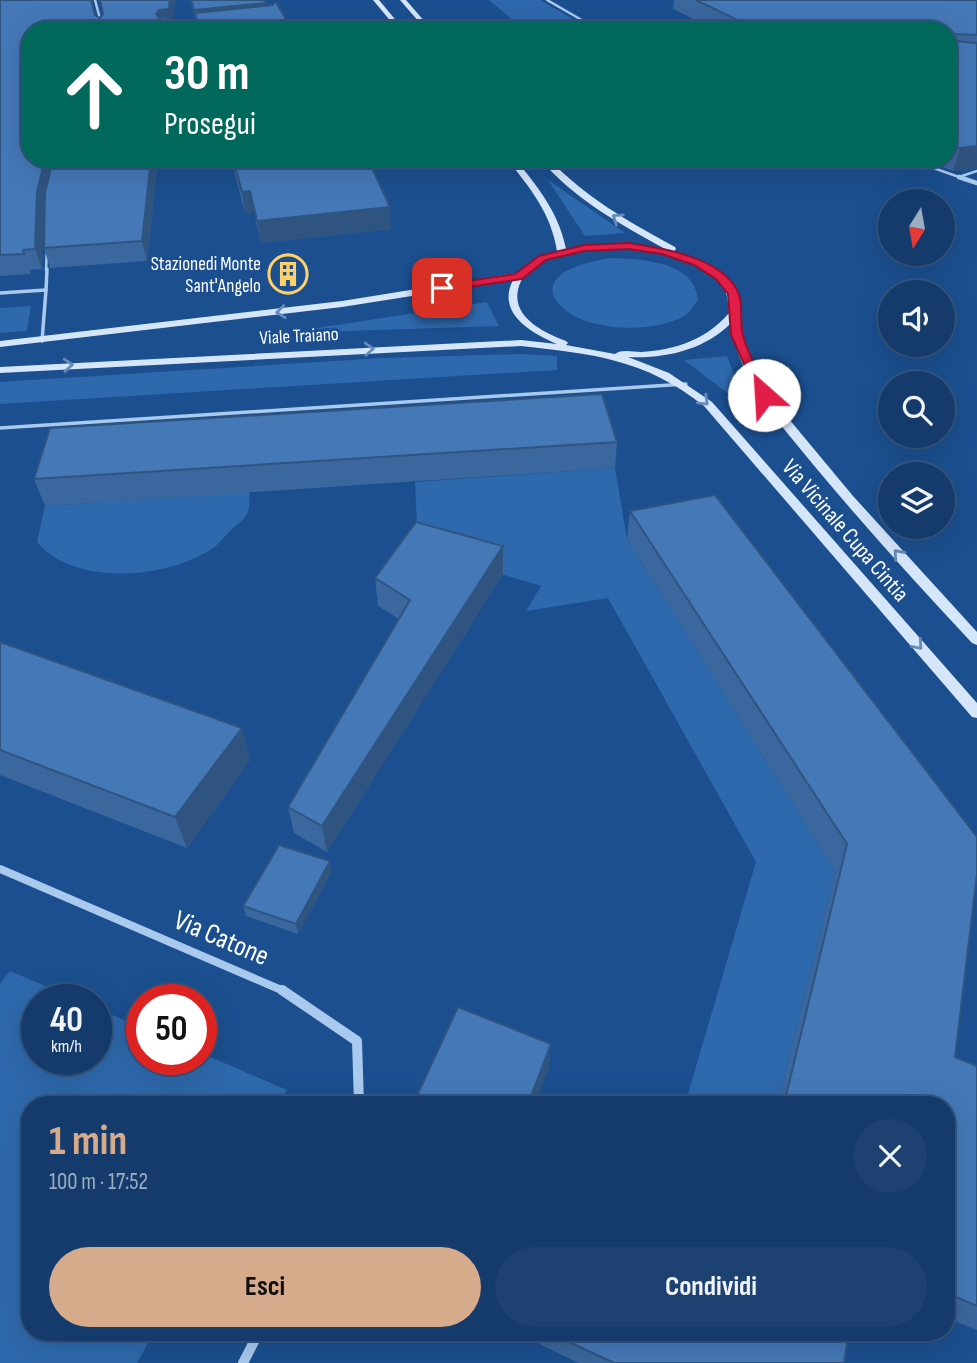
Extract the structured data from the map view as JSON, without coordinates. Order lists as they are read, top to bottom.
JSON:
{
  "streets": {
    "main road": ["Viale Traiano", "Via Vicinale Cupa Cintia"],
    "street": ["Via Catone"]
  },
  "crossings": [
    ["Viale Traiano", "Via Vicinale Cupa Cintia"]
  ],
  "places": {
    "building": ["Stazionedi Monte Sant'Angelo"]
  },
  "north": "bottom",
  "page": {
    "turn": ["30 m", "Prosegui"],
    "speed": "40 km/h",
    "limit": "50",
    "heading": ["1 min", "100 m · 17:52"],
    "buttons": ["Esci", "Condividi"]
  }
}
